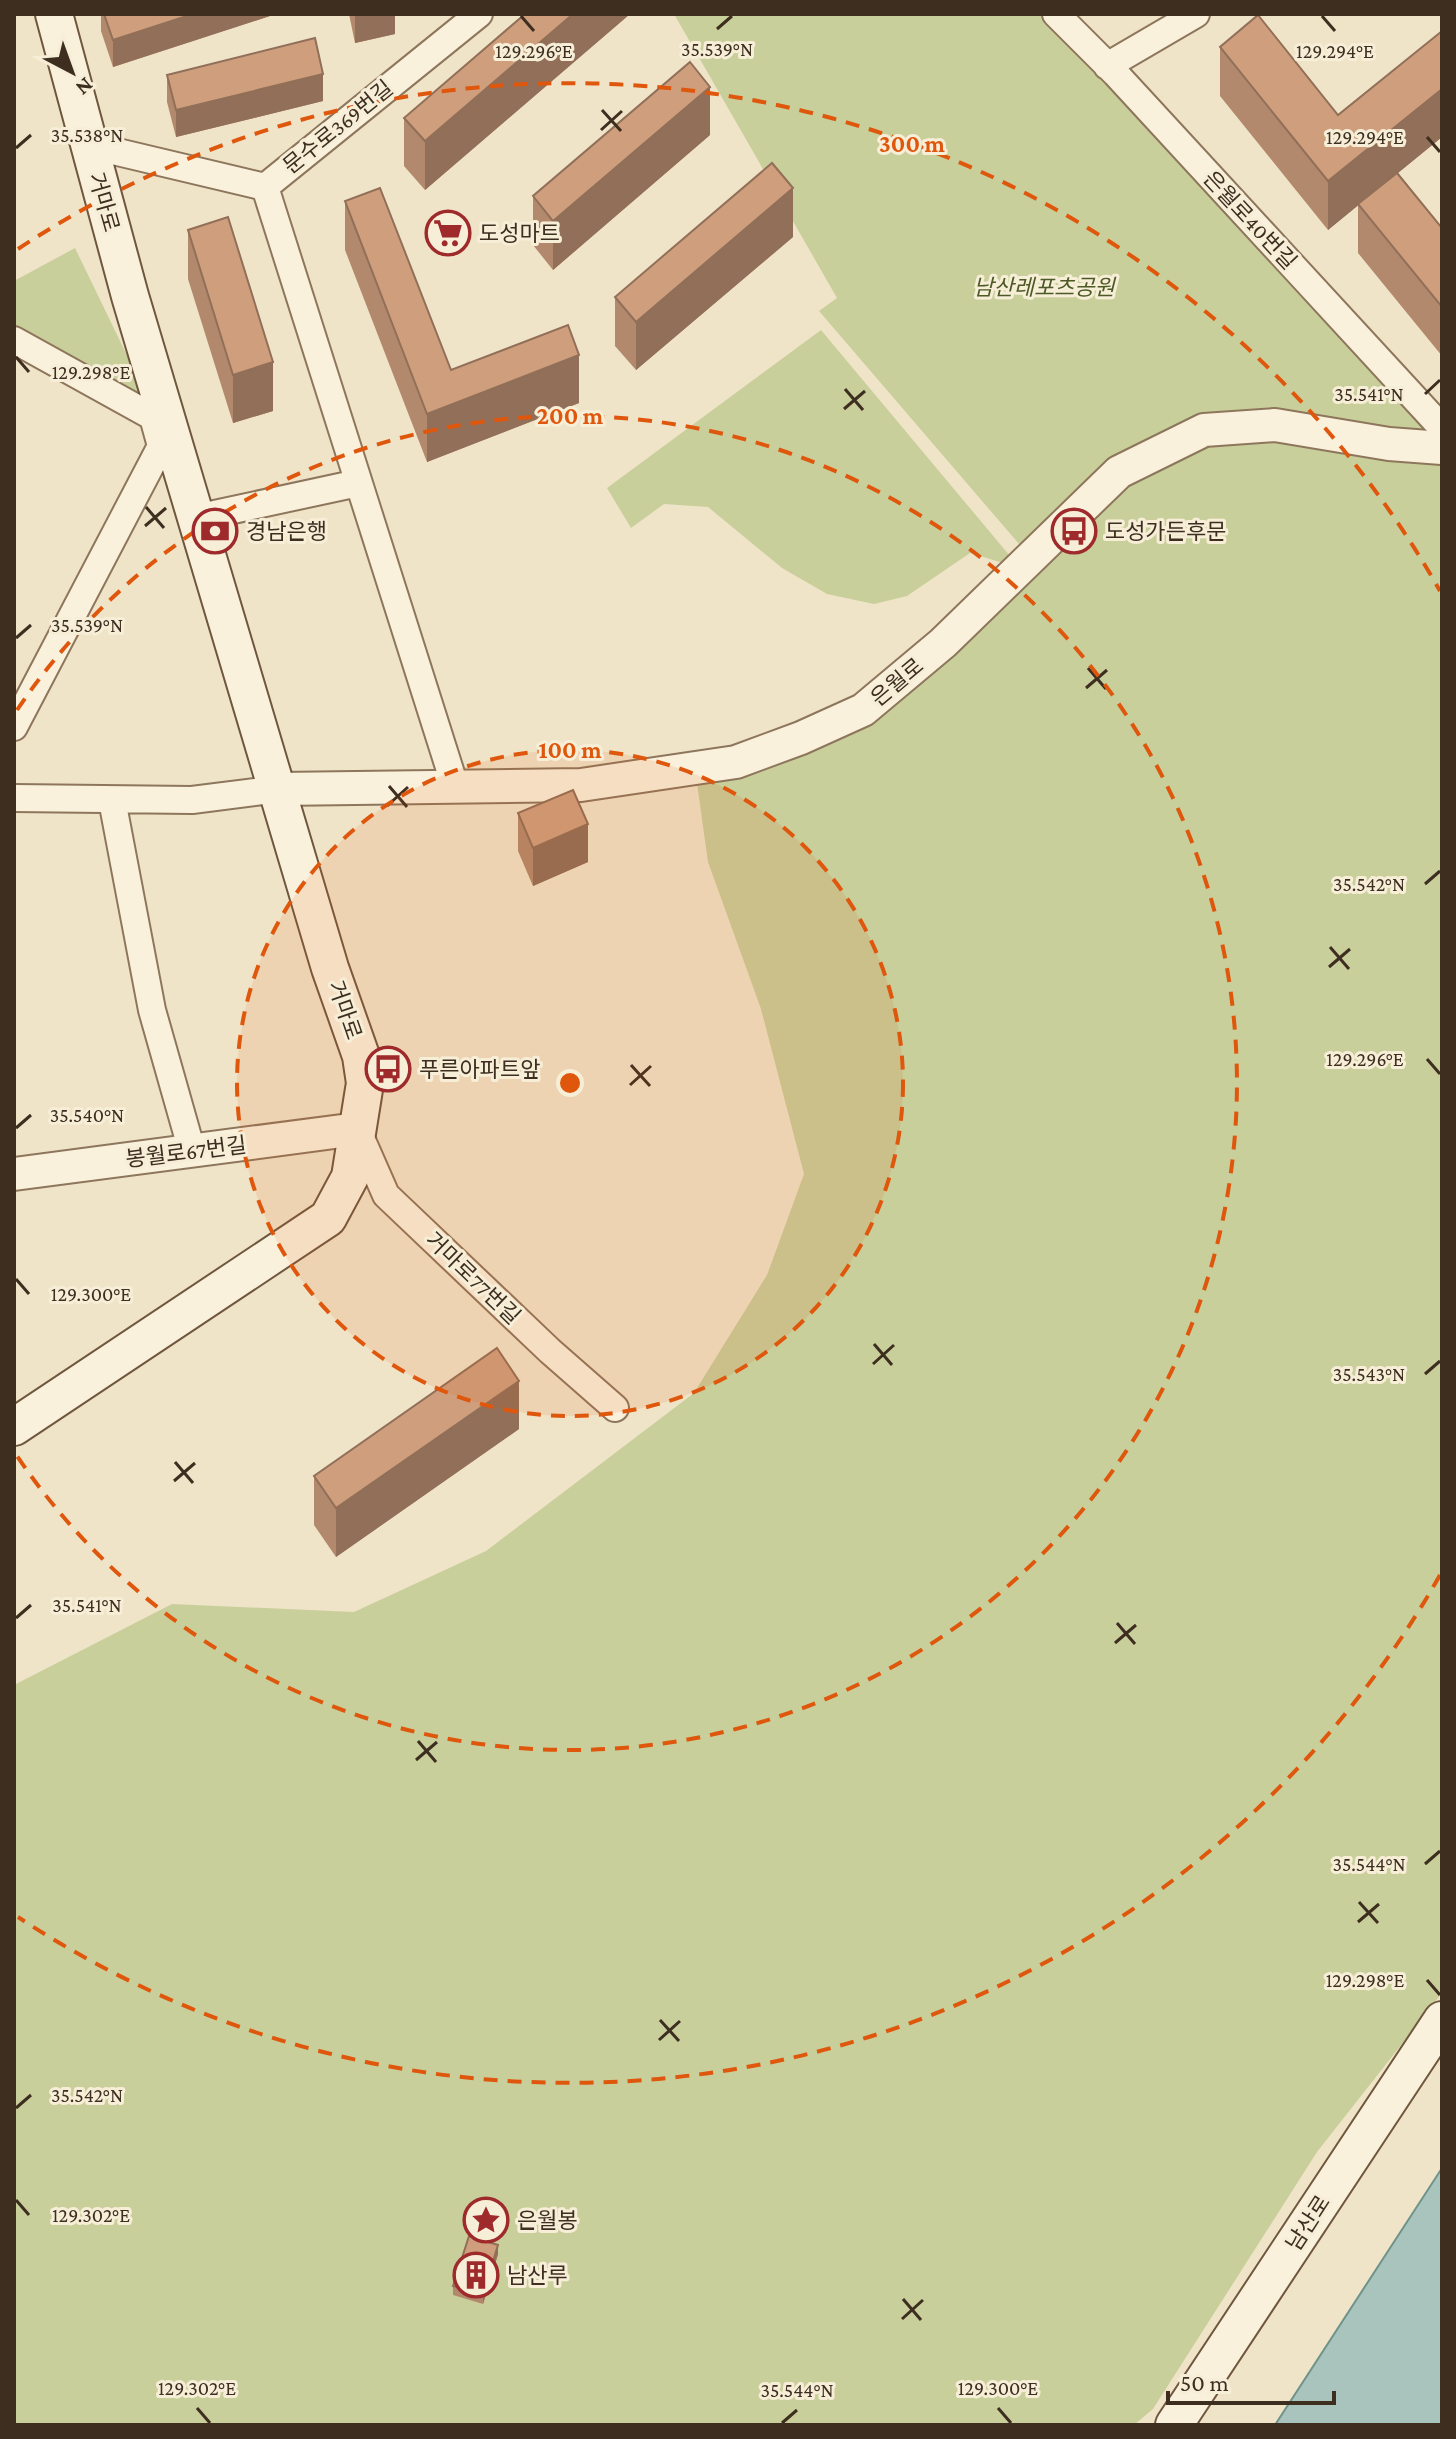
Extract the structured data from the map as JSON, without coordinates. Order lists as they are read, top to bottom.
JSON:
{
  "streets": {
    "main road": ["거마로", "남산로"],
    "street": [
      "문수로369번길",
      "은월로40번길",
      "은월로",
      "봉월로67번길",
      "거마로77번길"
    ]
  },
  "crossings": [
    ["문수로369번길", "거마로"],
    ["거마로", "은월로"],
    ["거마로", "봉월로67번길"],
    ["거마로", "거마로77번길"],
    ["봉월로67번길", "거마로77번길"]
  ],
  "parks": ["남산레포츠공원"],
  "places": {
    "supermarket": ["도성마트"],
    "bank": ["경남은행"],
    "bus stop": ["도성가든후문", "푸른아파트앞"],
    "place": ["은월봉"],
    "building": ["남산루"]
  },
  "scale_bar": "50 m",
  "north": "bottom right",
  "coordinates": [
    "35.539°N",
    "129.296°E",
    "129.294°E",
    "35.538°N",
    "129.298°E",
    "35.541°N",
    "35.542°N",
    "35.540°N",
    "129.300°E",
    "35.543°N",
    "35.544°N",
    "129.302°E"
  ],
  "rings": ["300 m", "200 m", "100 m"]
}
